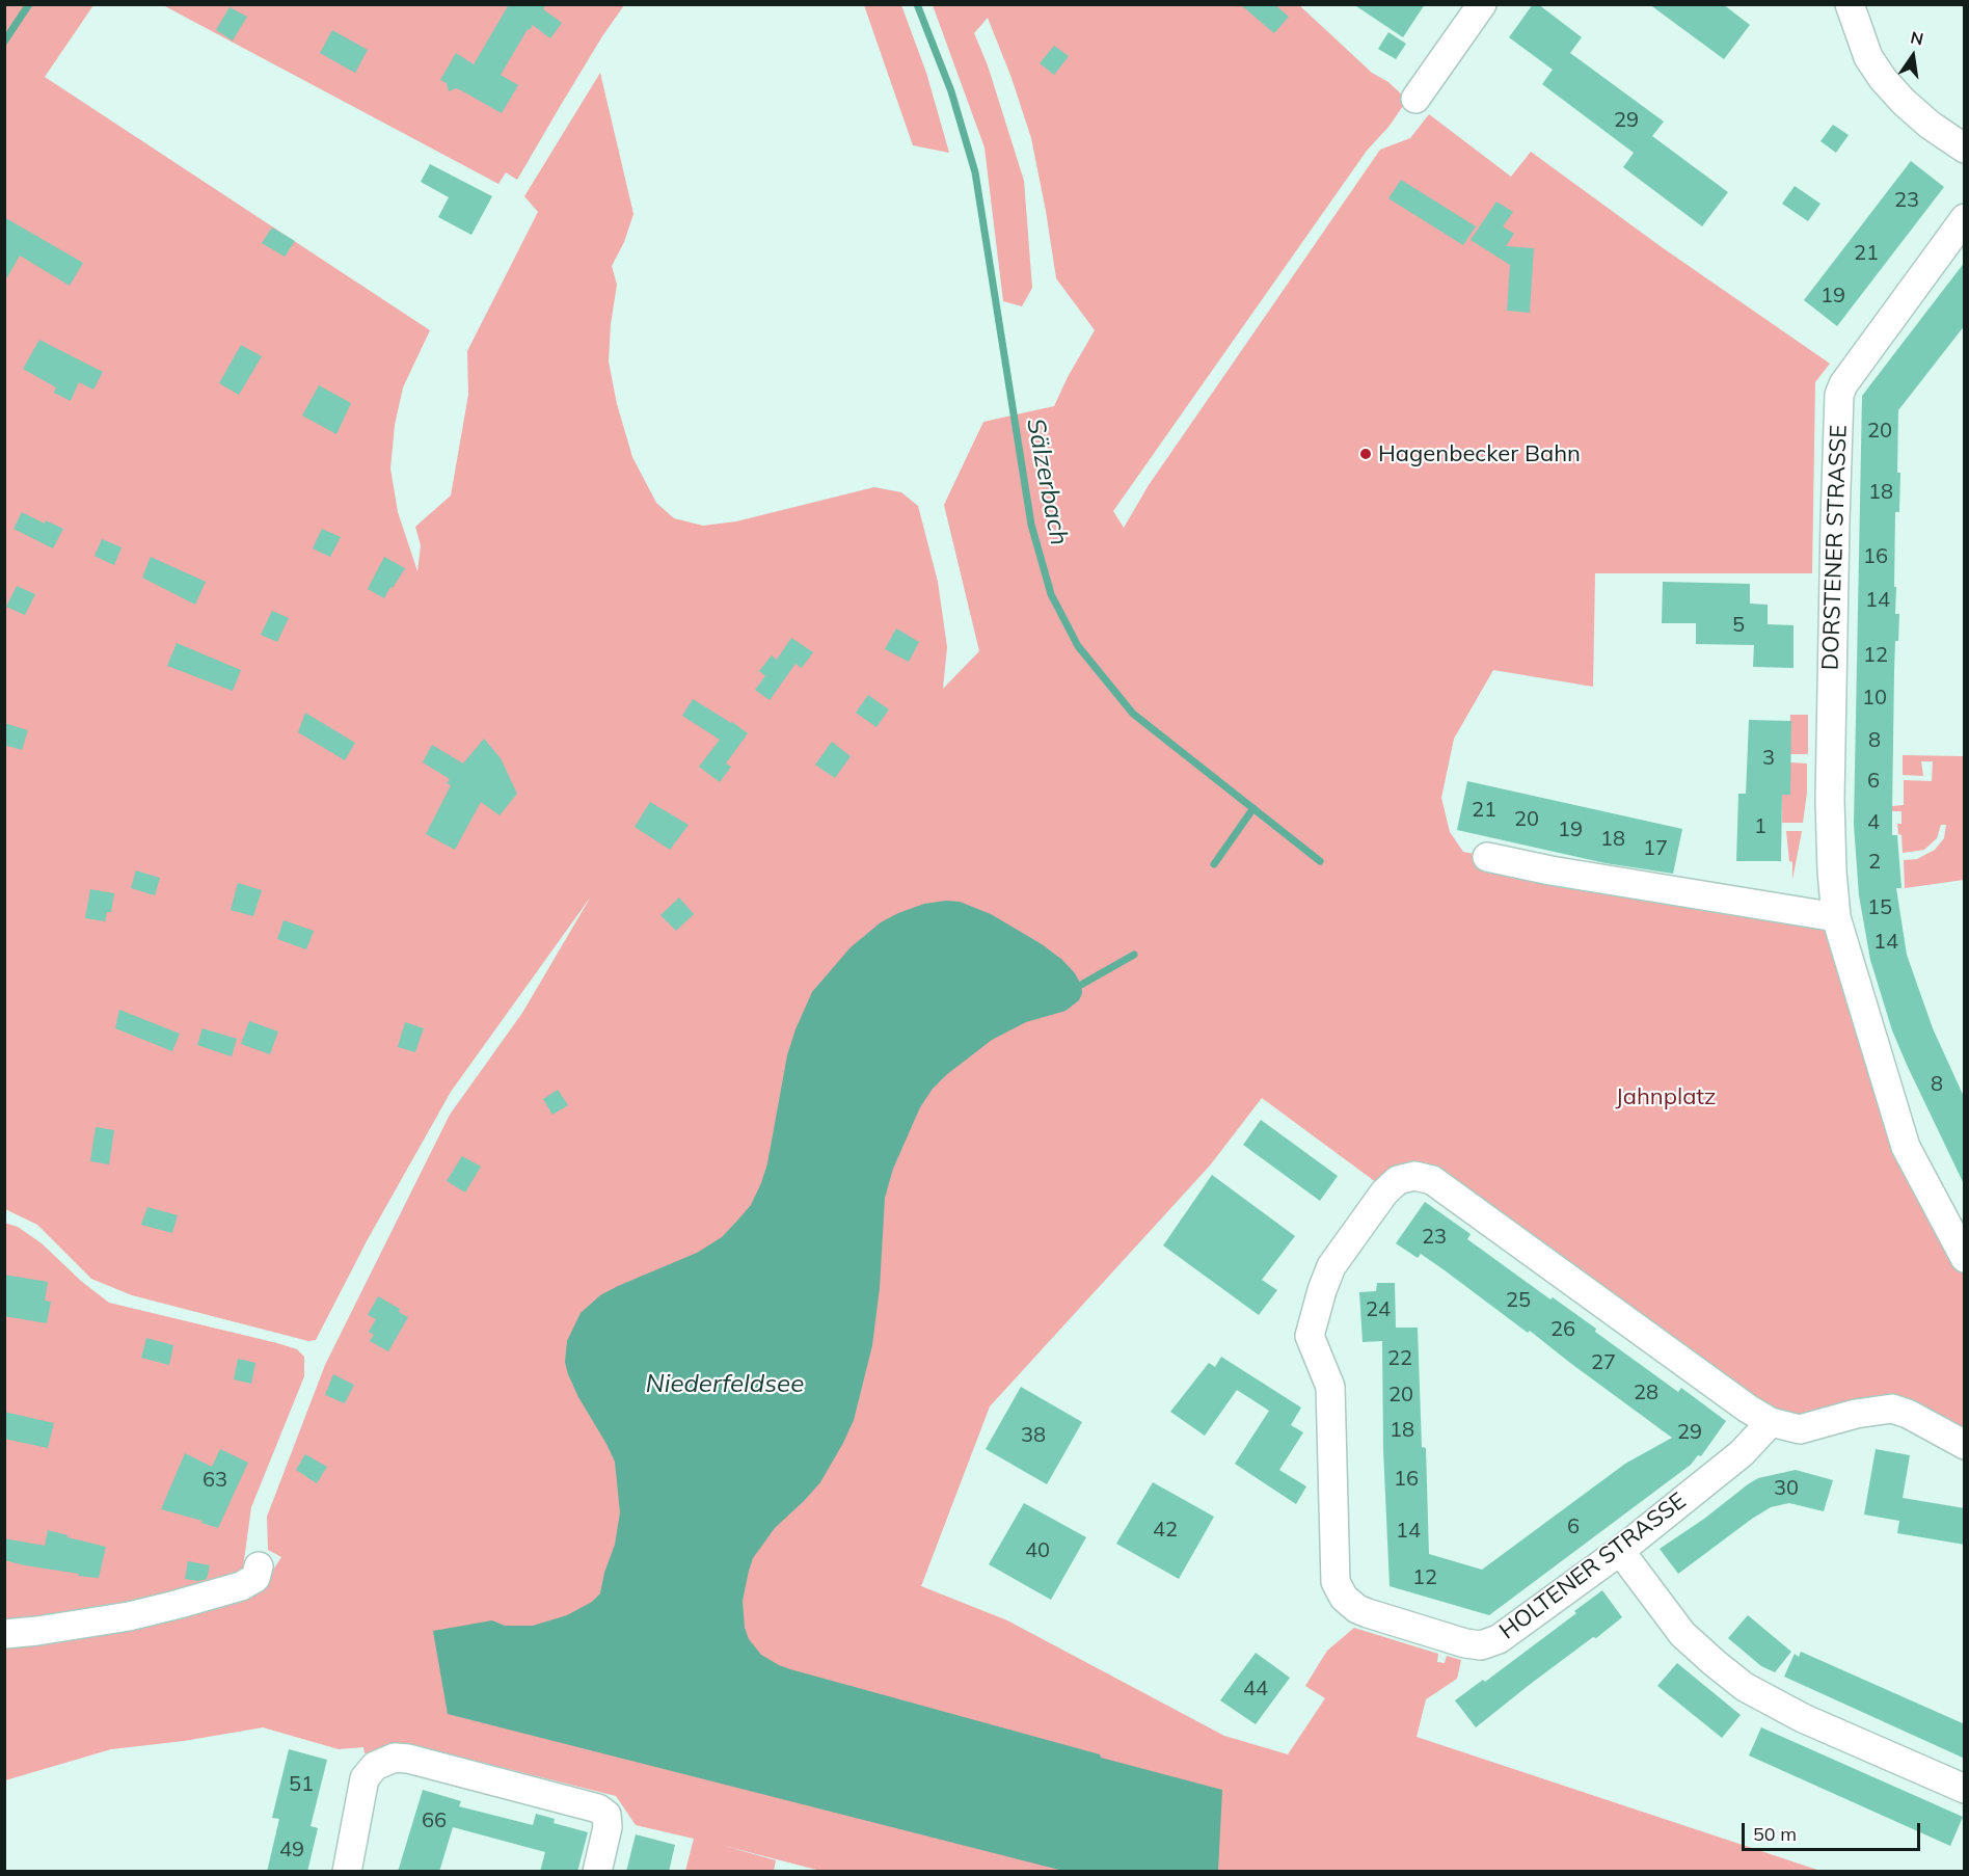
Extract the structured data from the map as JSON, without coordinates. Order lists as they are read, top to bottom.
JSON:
{
  "streets": {
    "street": ["DORSTENER STRASSE", "HOLTENER STRASSE"]
  },
  "water": ["Sälzerbach", "Niederfeldsee"],
  "parks": ["Jahnplatz"],
  "places": ["Hagenbecker Bahn"],
  "house_numbers": [
    "29",
    "23",
    "21",
    "19",
    "20",
    "18",
    "16",
    "14",
    "5",
    "12",
    "10",
    "8",
    "3",
    "6",
    "21",
    "20",
    "4",
    "1",
    "19",
    "18",
    "17",
    "2",
    "15",
    "14",
    "8",
    "23",
    "25",
    "24",
    "26",
    "22",
    "27",
    "28",
    "20",
    "18",
    "29",
    "38",
    "16",
    "63",
    "30",
    "6",
    "42",
    "14",
    "40",
    "12",
    "44",
    "51",
    "66",
    "49"
  ],
  "scale_bar": "50 m",
  "north": "top"
}
